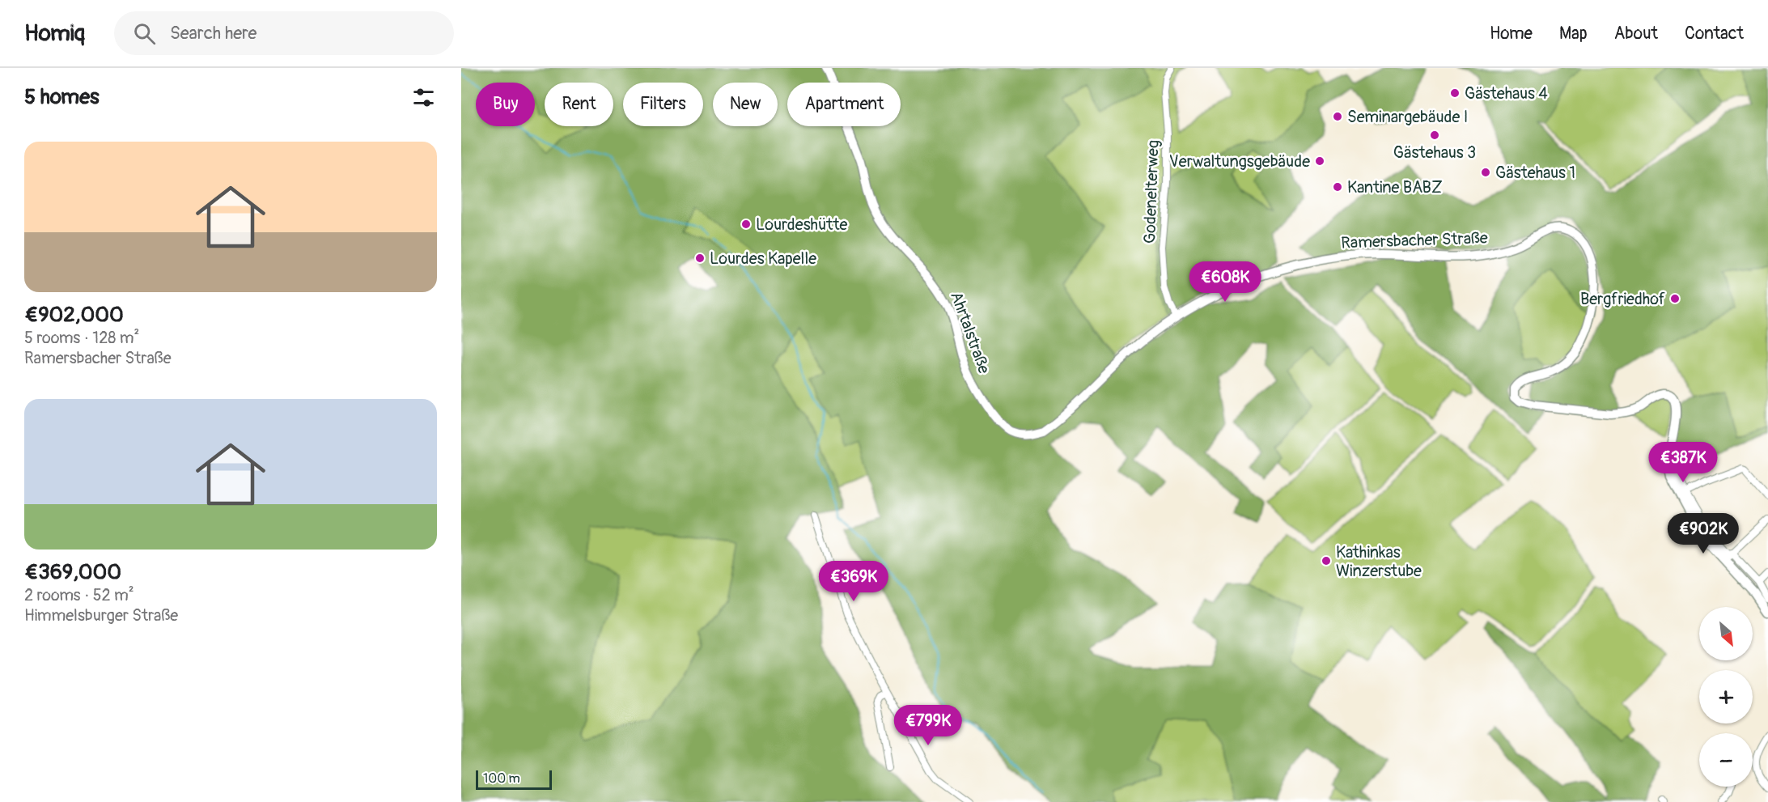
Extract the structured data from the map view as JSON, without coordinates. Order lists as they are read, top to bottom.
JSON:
{
  "streets": {
    "main road": ["Ramersbacher Straße", "Ahrtalstraße"],
    "street": ["Godenelterweg"]
  },
  "crossings": [
    ["Godenelterweg", "Ahrtalstraße"],
    ["Ramersbacher Straße", "Ahrtalstraße"]
  ],
  "places": [
    "Gästehaus 4",
    "Seminargebäude I",
    "Gästehaus 3",
    "Verwaltungsgebäude",
    "Gästehaus 1",
    "Kantine BABZ",
    "Lourdeshütte",
    "Lourdes Kapelle",
    "Bergfriedhof",
    "Kathinkas Winzerstube"
  ],
  "scale_bar": "100 m",
  "north": "bottom right",
  "page": {
    "header": "Homiq",
    "search": "Search here",
    "nav": [
      "Home",
      "Map",
      "About",
      "Contact"
    ],
    "heading": "5 homes",
    "chip": [
      "Buy",
      "Rent",
      "Filters",
      "New",
      "Apartment"
    ],
    "list": [
      {
        "name": "€902,000",
        "note": "5 rooms · 128 m² · Ramersbacher Straße"
      },
      {
        "name": "€369,000",
        "note": "2 rooms · 52 m² · Himmelsburger Straße"
      }
    ],
    "price": [
      "€608K",
      "€387K",
      "€902K",
      "€369K",
      "€799K"
    ],
    "map_buttons": ["+", "−"],
    "scale": "100 m"
  }
}
